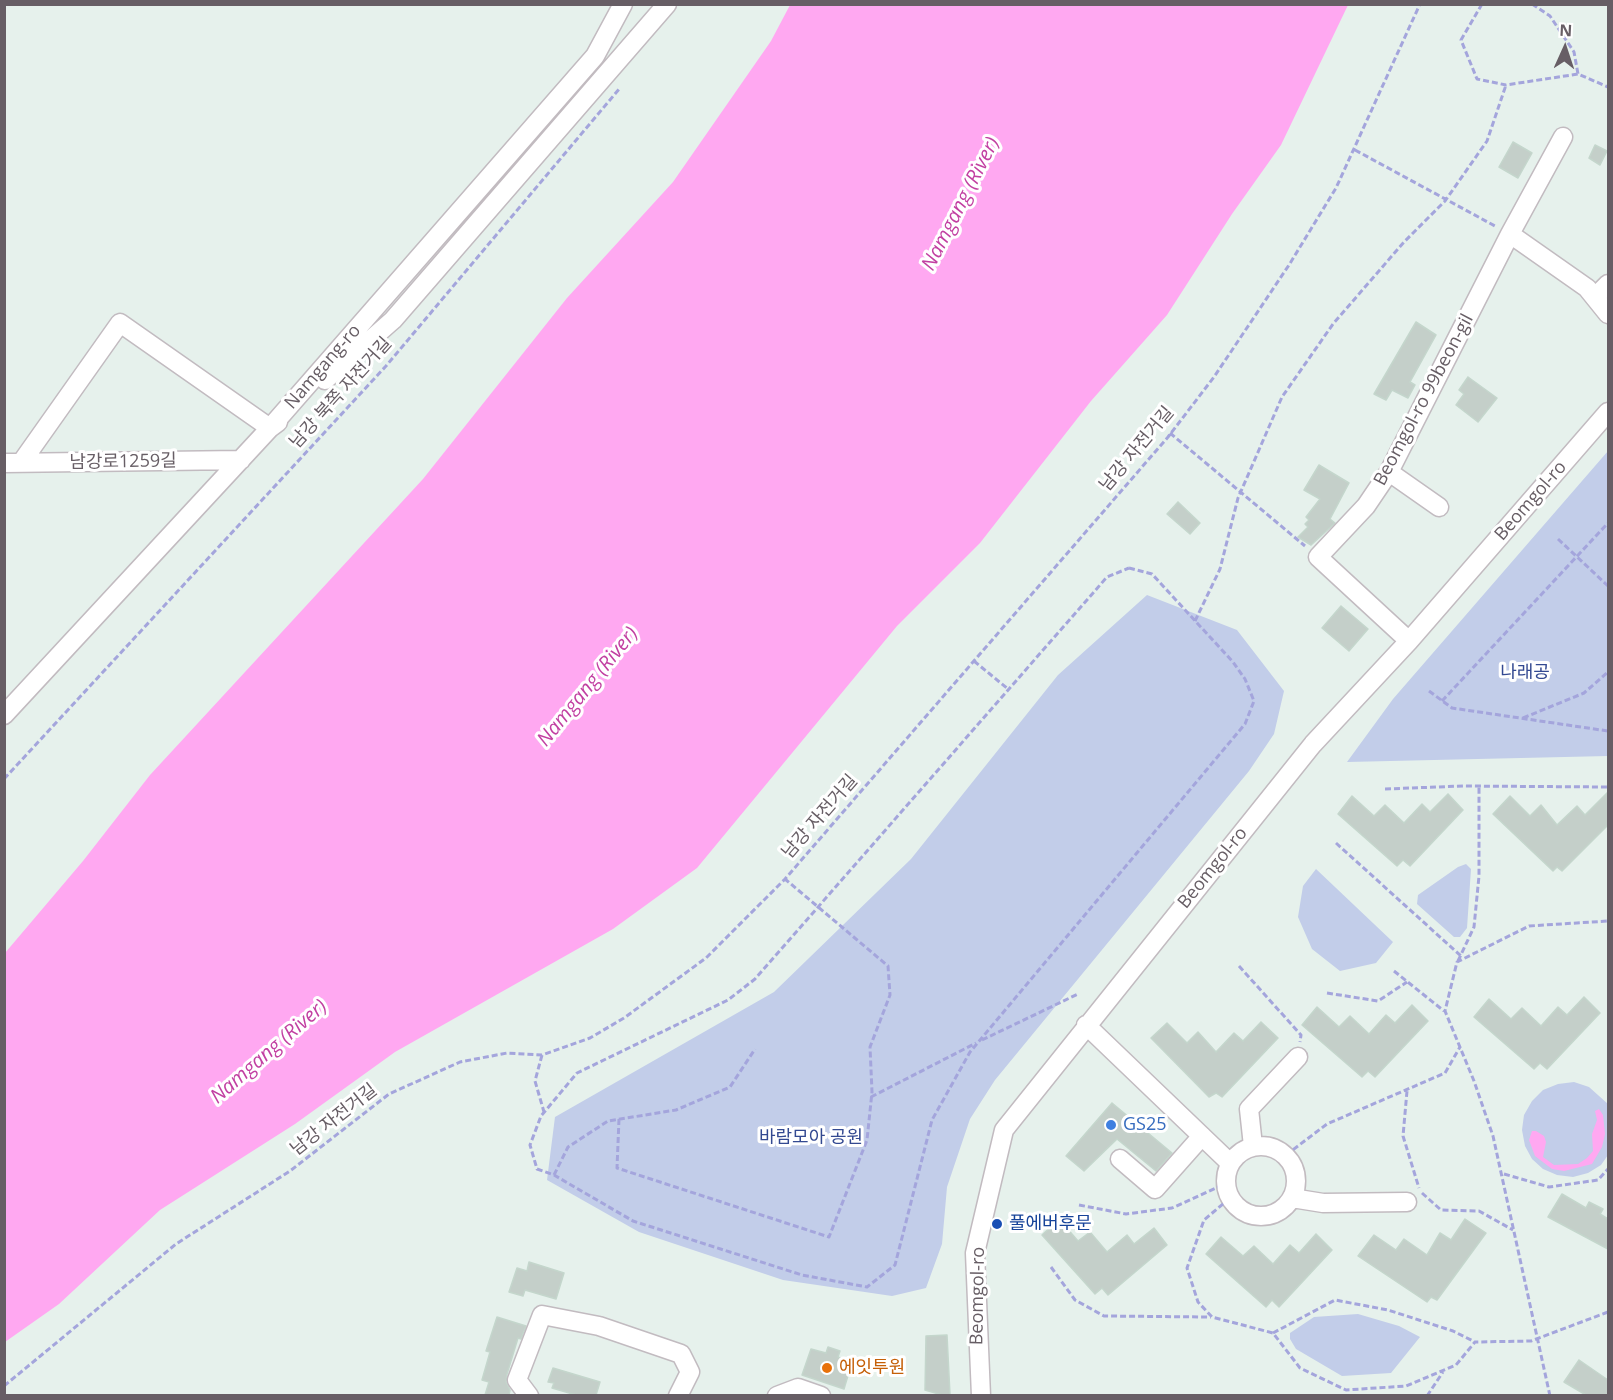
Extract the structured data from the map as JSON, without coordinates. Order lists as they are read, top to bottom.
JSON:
{
  "streets": {
    "street": [
      "Namgang-ro",
      "Beomgol-ro 99beon-gil",
      "남강로1259길",
      "Beomgol-ro"
    ],
    "path": ["남강 북쪽 자전거길", "남강 자전거길"]
  },
  "crossings": [
    ["Namgang-ro", "남강로1259길"]
  ],
  "water": ["Namgang (River)"],
  "parks": ["나래공", "바람모아 공원"],
  "places": ["GS25", "풀에버후문", "에잇투원"],
  "north": "top"
}
